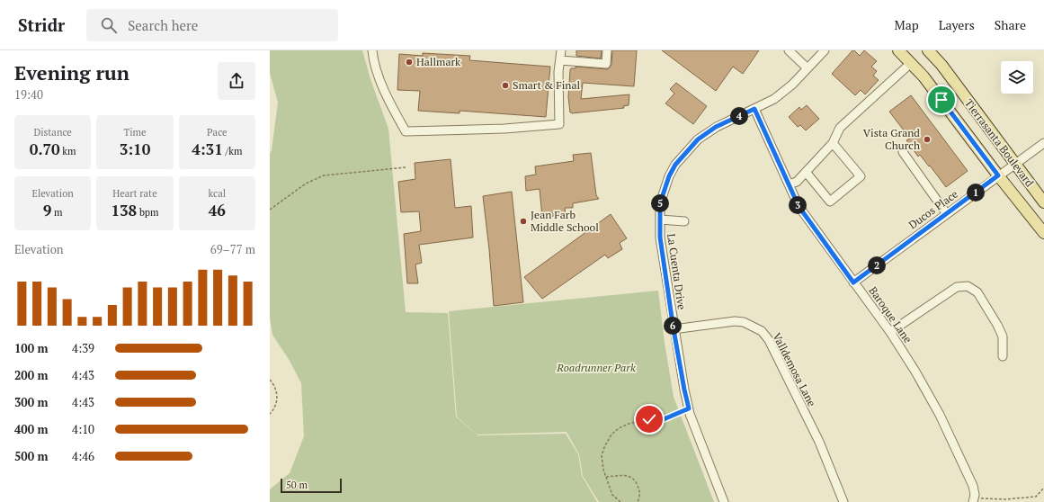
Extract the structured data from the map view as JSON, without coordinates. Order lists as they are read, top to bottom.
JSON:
{
  "streets": {
    "main road": ["Tierrasanta Boulevard"],
    "street": [
      "Ducos Place",
      "La Cuenta Drive",
      "Baroque Lane",
      "Valldemosa Lane"
    ]
  },
  "crossings": [
    ["Tierrasanta Boulevard", "Ducos Place"],
    ["Ducos Place", "Baroque Lane"],
    ["La Cuenta Drive", "Baroque Lane"],
    ["La Cuenta Drive", "Valldemosa Lane"]
  ],
  "parks": ["Roadrunner Park"],
  "places": [
    "Hallmark",
    "Smart & Final",
    "Vista Grand Church",
    "Jean Farb Middle School"
  ],
  "scale_bar": "50 m",
  "page": {
    "header": "Stridr",
    "search": "Search here",
    "nav": ["Map", "Layers", "Share"],
    "heading": ["Evening run", "19:40"],
    "pins": [
      "4",
      "1",
      "5",
      "3",
      "2",
      "6"
    ],
    "stats": [
      ["Distance", "0.70 km"],
      ["Time", "3:10"],
      ["Pace", "4:31 /km"],
      ["Elevation", "9 m"],
      ["Heart rate", "138 bpm"],
      ["kcal", "46"]
    ],
    "chart": ["Elevation", "69–77 m"],
    "list": [
      {
        "name": "100 m",
        "note": "4:39"
      },
      {
        "name": "200 m",
        "note": "4:43"
      },
      {
        "name": "300 m",
        "note": "4:43"
      },
      {
        "name": "400 m",
        "note": "4:10"
      },
      {
        "name": "500 m",
        "note": "4:46"
      }
    ],
    "scale": "50 m"
  }
}
